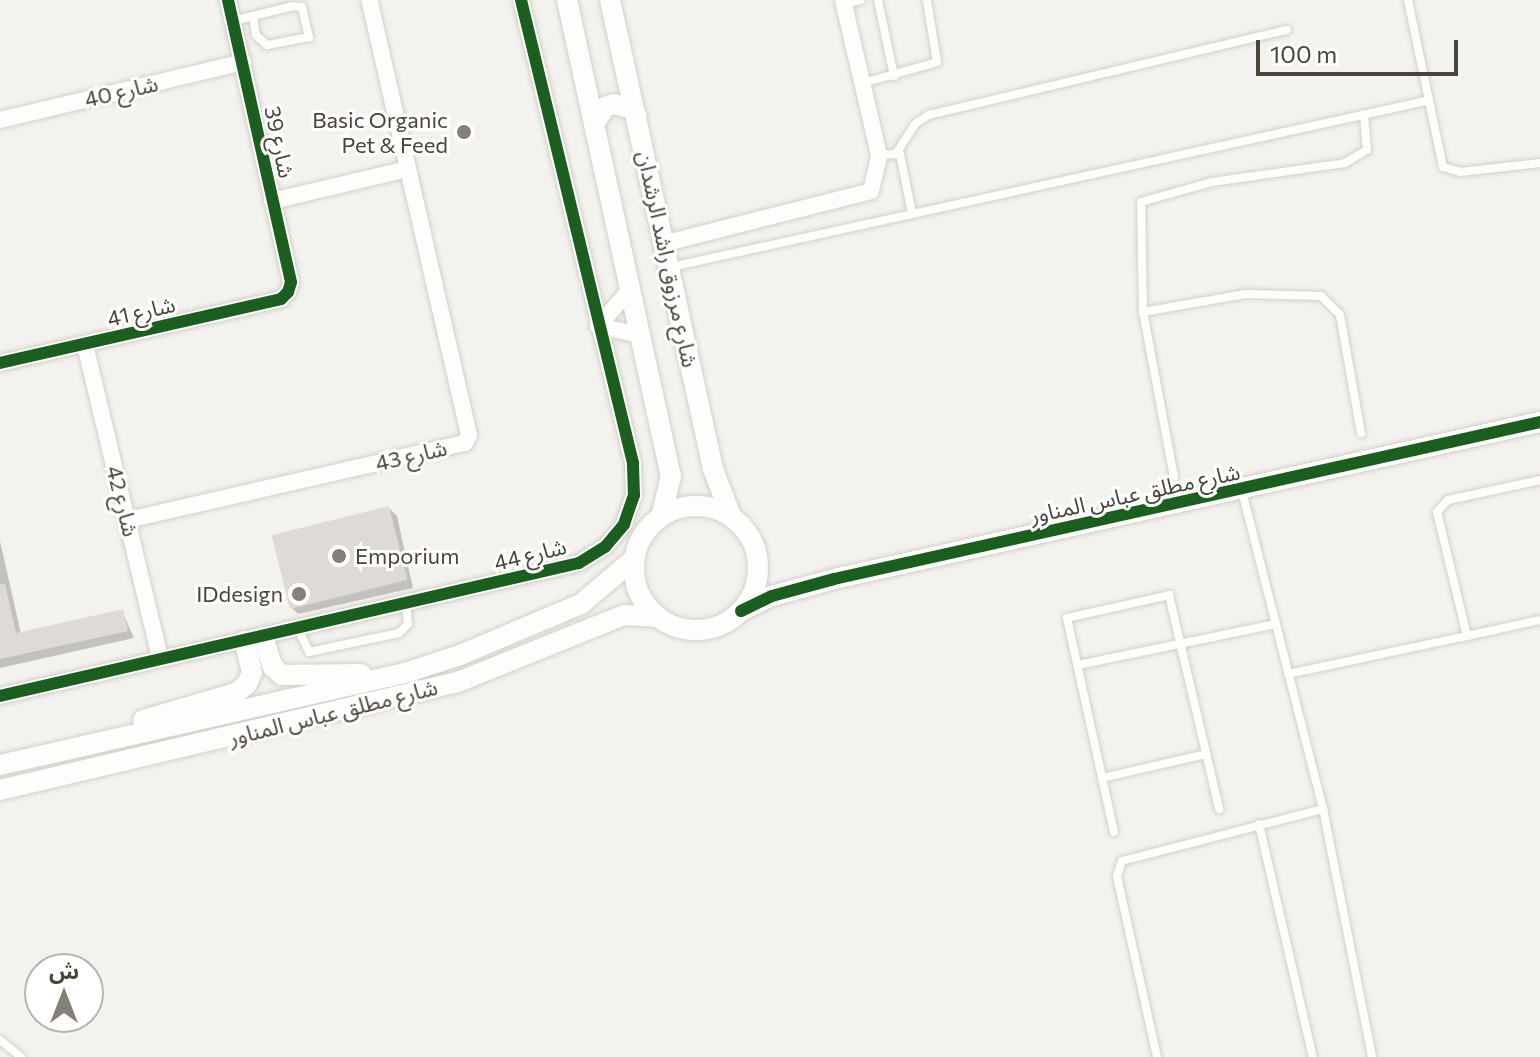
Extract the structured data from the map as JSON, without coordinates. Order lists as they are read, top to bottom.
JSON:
{
  "streets": {
    "street": [
      "شارع 40",
      "شارع 39",
      "شارع مرزوق راشد الرشدان",
      "شارع 41",
      "شارع 43",
      "شارع مطلق عباس المناور",
      "شارع 42",
      "شارع 44"
    ]
  },
  "crossings": [
    ["شارع 40", "شارع 39"],
    ["شارع 39", "شارع 41"],
    ["شارع مرزوق راشد الرشدان", "شارع مطلق عباس المناور"],
    ["شارع 41", "شارع 42"],
    ["شارع 43", "شارع 42"],
    ["شارع 42", "شارع 44"]
  ],
  "places": ["Basic Organic Pet & Feed", "Emporium", "IDdesign"],
  "scale_bar": "100 m",
  "north": "top"
}
